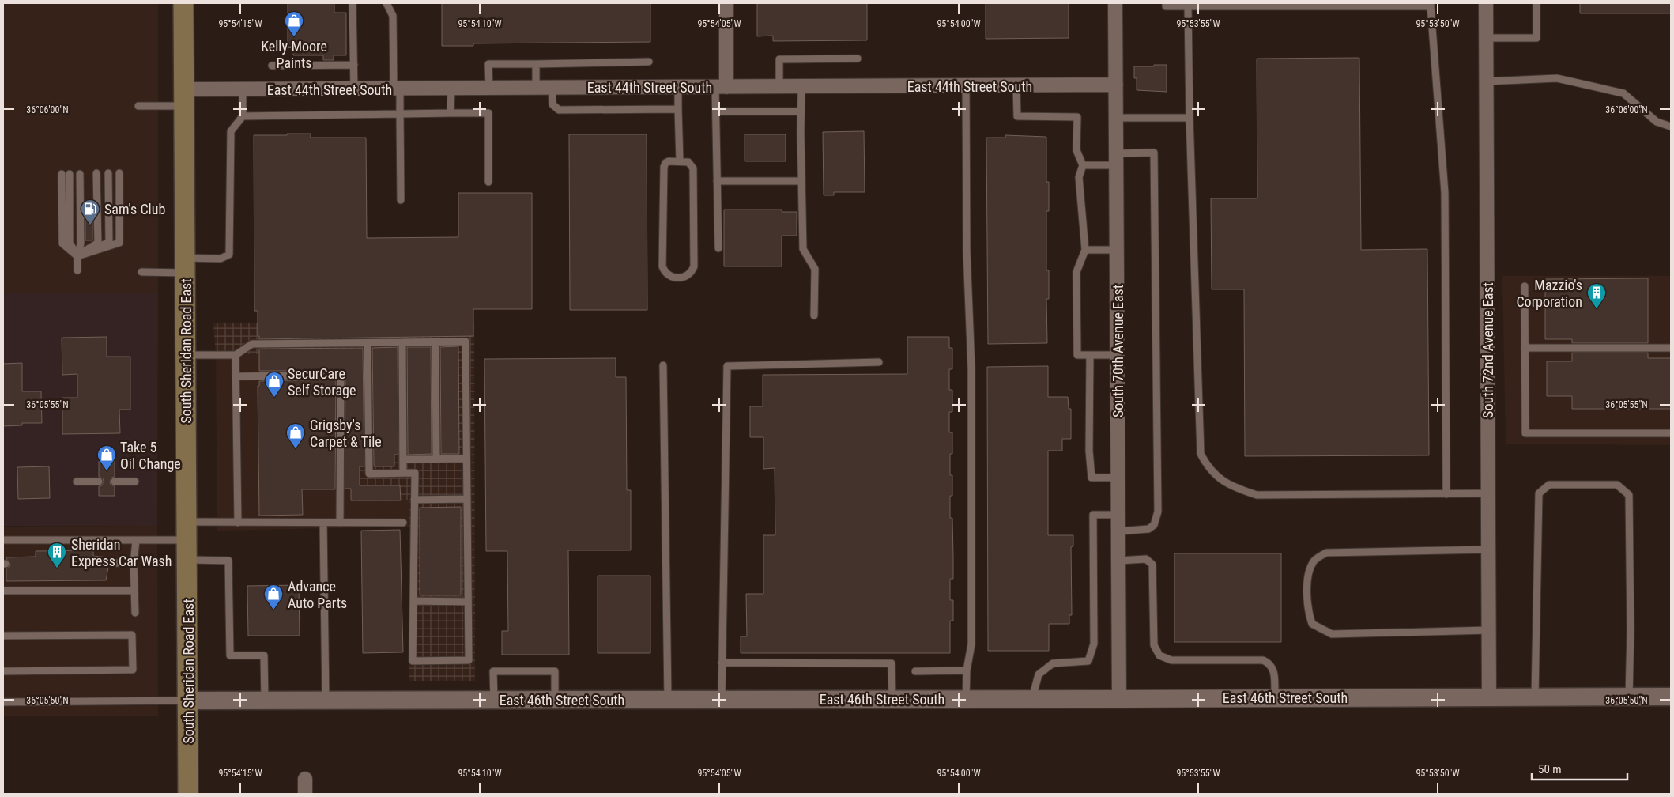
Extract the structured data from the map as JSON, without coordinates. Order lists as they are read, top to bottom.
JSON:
{
  "streets": {
    "main road": ["South Sheridan Road East"],
    "street": [
      "East 44th Street South",
      "South 72nd Avenue East",
      "South 70th Avenue East",
      "East 46th Street South"
    ]
  },
  "crossings": [
    ["East 44th Street South", "South Sheridan Road East"],
    ["East 44th Street South", "South 70th Avenue East"],
    ["South 72nd Avenue East", "East 46th Street South"],
    ["South Sheridan Road East", "East 46th Street South"],
    ["South 70th Avenue East", "East 46th Street South"]
  ],
  "places": {
    "shop": [
      "Kelly-Moore Paints",
      "SecurCare Self Storage",
      "Grigsby's Carpet & Tile",
      "Take 5 Oil Change",
      "Advance Auto Parts"
    ],
    "fuel station": ["Sam's Club"],
    "building": ["Mazzio's Corporation", "Sheridan Express Car Wash"]
  },
  "scale_bar": "50 m",
  "coordinates": [
    "95°54'15\"W",
    "95°54'10\"W",
    "95°54'05\"W",
    "95°54'00\"W",
    "95°53'55\"W",
    "95°53'50\"W",
    "36°06'00\"N",
    "36°05'55\"N",
    "36°05'50\"N"
  ]
}
